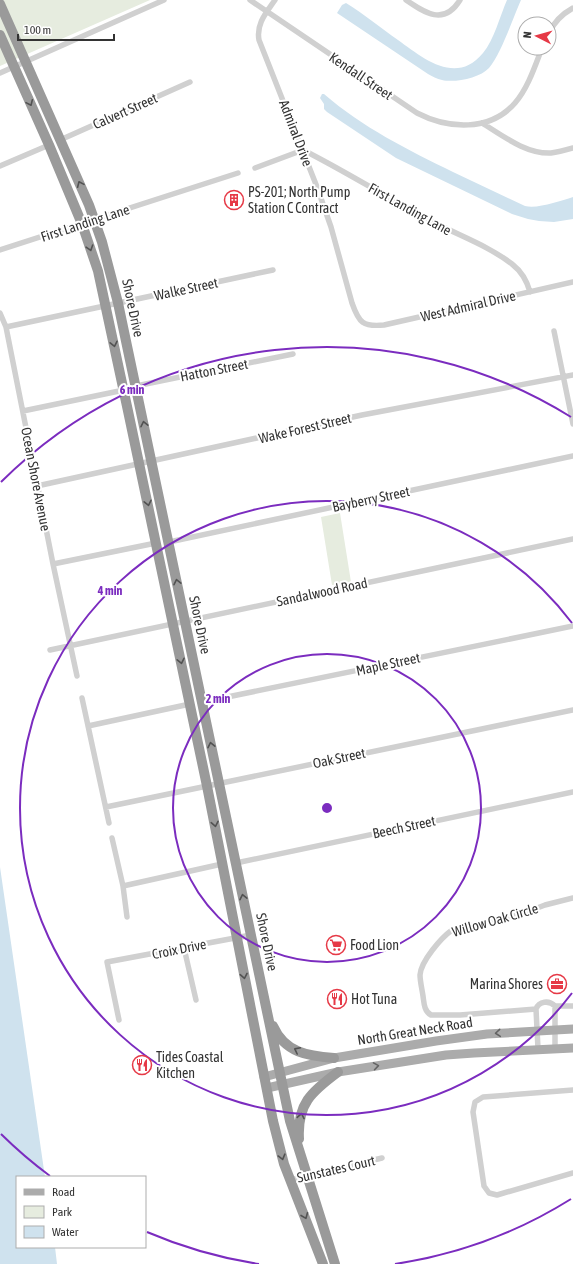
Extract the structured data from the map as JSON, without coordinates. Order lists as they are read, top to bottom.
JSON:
{
  "streets": {
    "highway": ["Shore Drive"],
    "main road": ["North Great Neck Road"],
    "street": [
      "Kendall Street",
      "Calvert Street",
      "Admiral Drive",
      "First Landing Lane",
      "Walke Street",
      "West Admiral Drive",
      "Hatton Street",
      "Wake Forest Street",
      "Ocean Shore Avenue",
      "Bayberry Street",
      "Sandalwood Road",
      "Maple Street",
      "Oak Street",
      "Beech Street",
      "Willow Oak Circle",
      "Croix Drive",
      "Sunstates Court"
    ]
  },
  "crossings": [
    ["Kendall Street", "Admiral Drive"],
    ["Calvert Street", "Shore Drive"],
    ["Admiral Drive", "First Landing Lane"],
    ["Admiral Drive", "West Admiral Drive"],
    ["First Landing Lane", "West Admiral Drive"],
    ["First Landing Lane", "Shore Drive"],
    ["Walke Street", "Shore Drive"],
    ["Walke Street", "Ocean Shore Avenue"],
    ["Shore Drive", "Hatton Street"],
    ["Shore Drive", "Wake Forest Street"],
    ["Shore Drive", "Bayberry Street"],
    ["Shore Drive", "Sandalwood Road"],
    ["Shore Drive", "Maple Street"],
    ["Shore Drive", "Oak Street"],
    ["Shore Drive", "Beech Street"],
    ["Shore Drive", "Croix Drive"],
    ["Shore Drive", "North Great Neck Road"],
    ["Shore Drive", "Sunstates Court"],
    ["Wake Forest Street", "Ocean Shore Avenue"],
    ["Ocean Shore Avenue", "Sandalwood Road"]
  ],
  "places": {
    "building": ["PS-201; North Pump Station C Contract"],
    "supermarket": ["Food Lion"],
    "office": ["Marina Shores"],
    "restaurant": ["Hot Tuna", "Tides Coastal Kitchen"]
  },
  "legend": ["Road", "Park", "Water"],
  "scale_bar": "100 m",
  "north": "left",
  "rings": ["6 min", "4 min", "2 min"]
}
